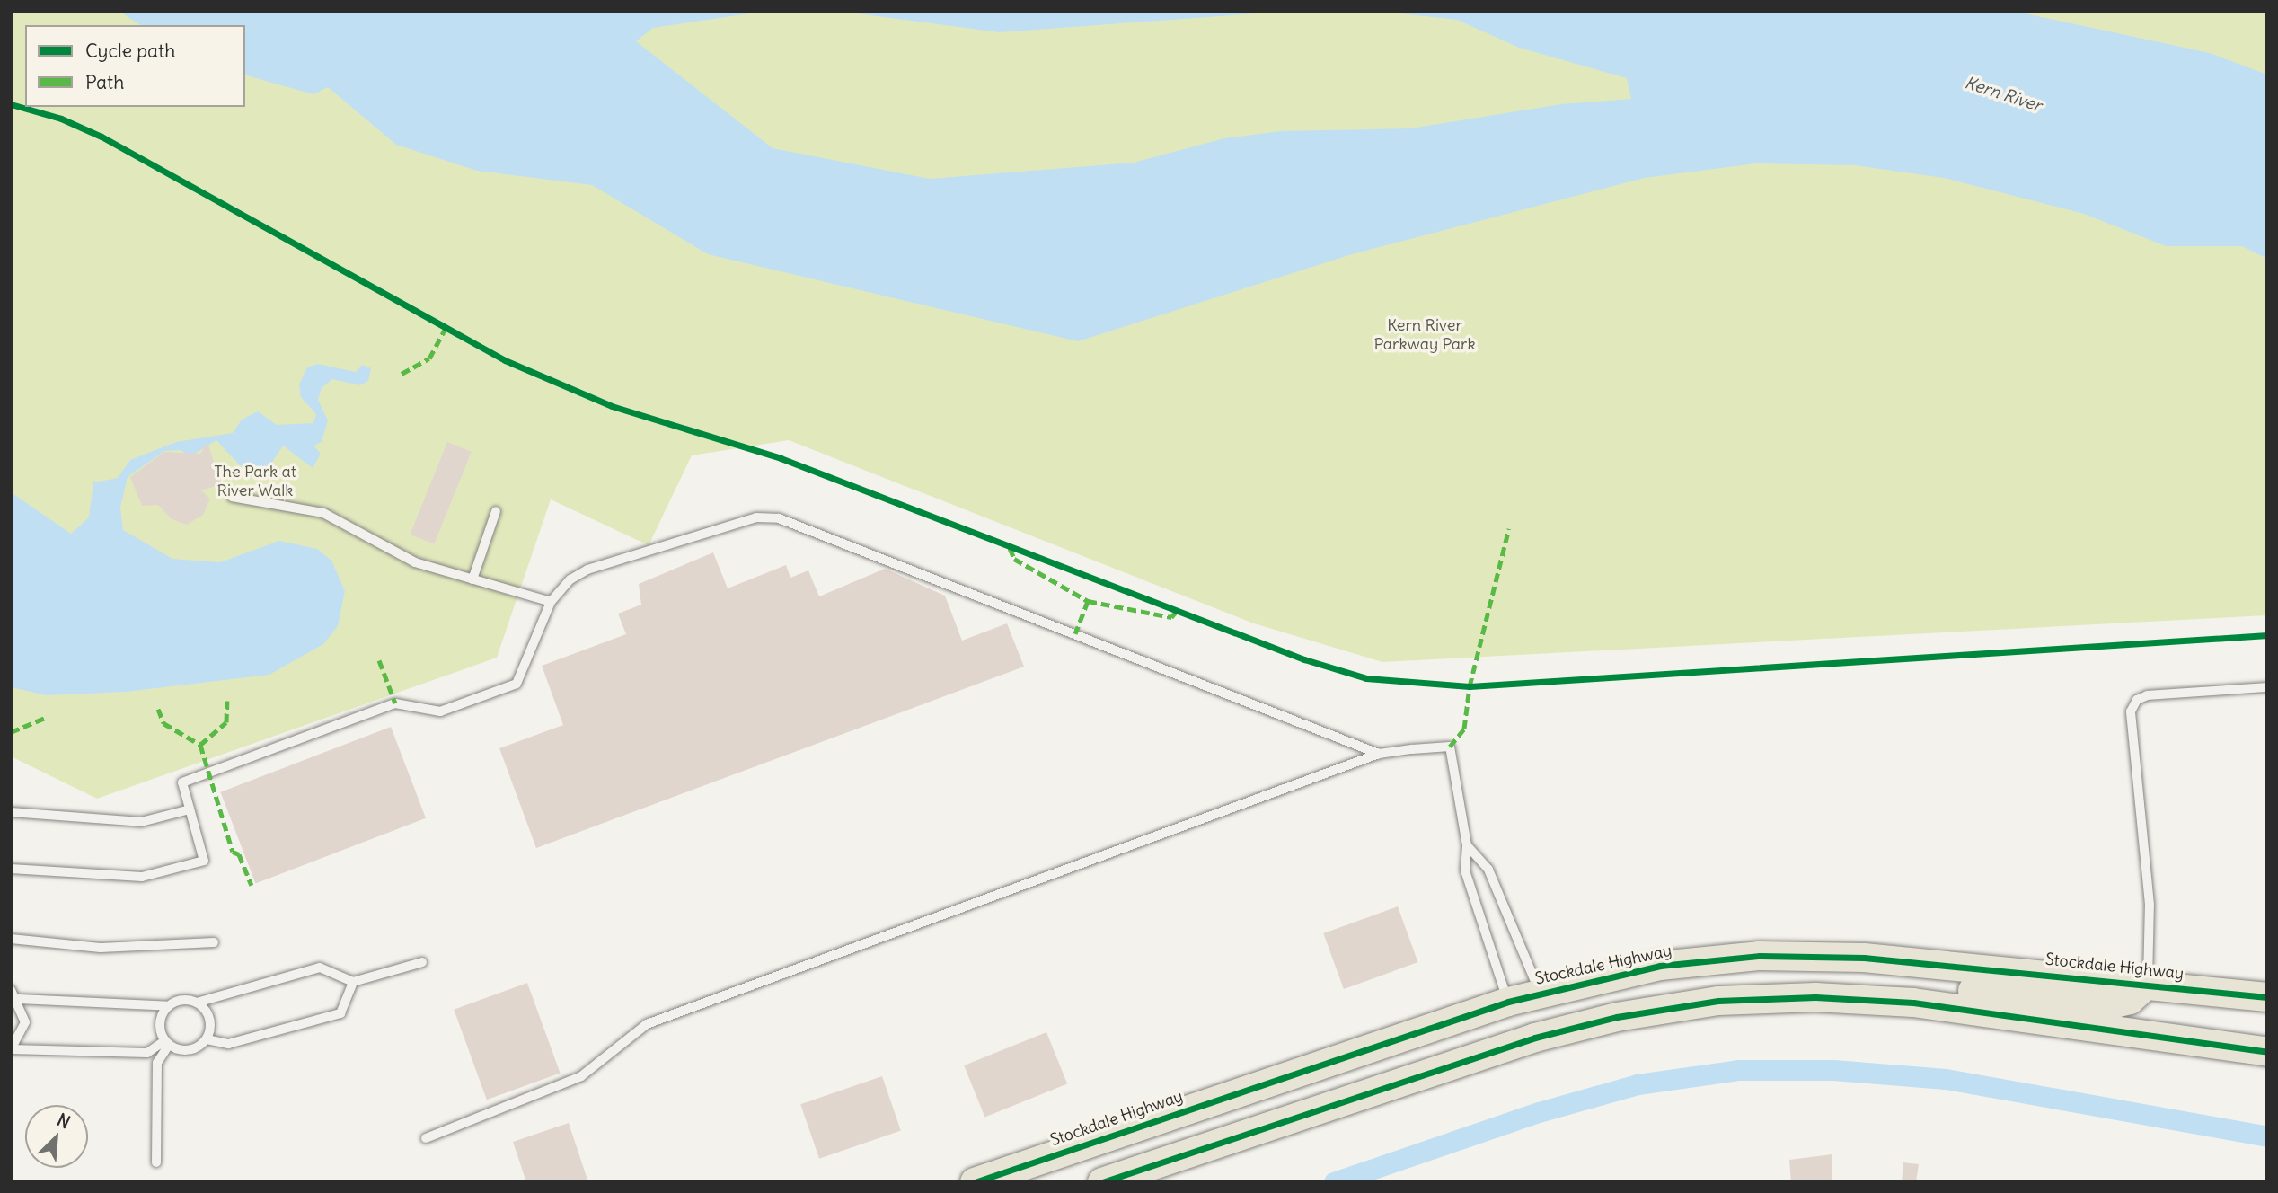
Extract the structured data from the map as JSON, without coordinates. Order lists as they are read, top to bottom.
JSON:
{
  "streets": {
    "main road": ["Stockdale Highway"]
  },
  "water": ["Kern River"],
  "parks": ["Kern River Parkway Park", "The Park at River Walk"],
  "legend": ["Cycle path", "Path"],
  "north": "top right"
}
